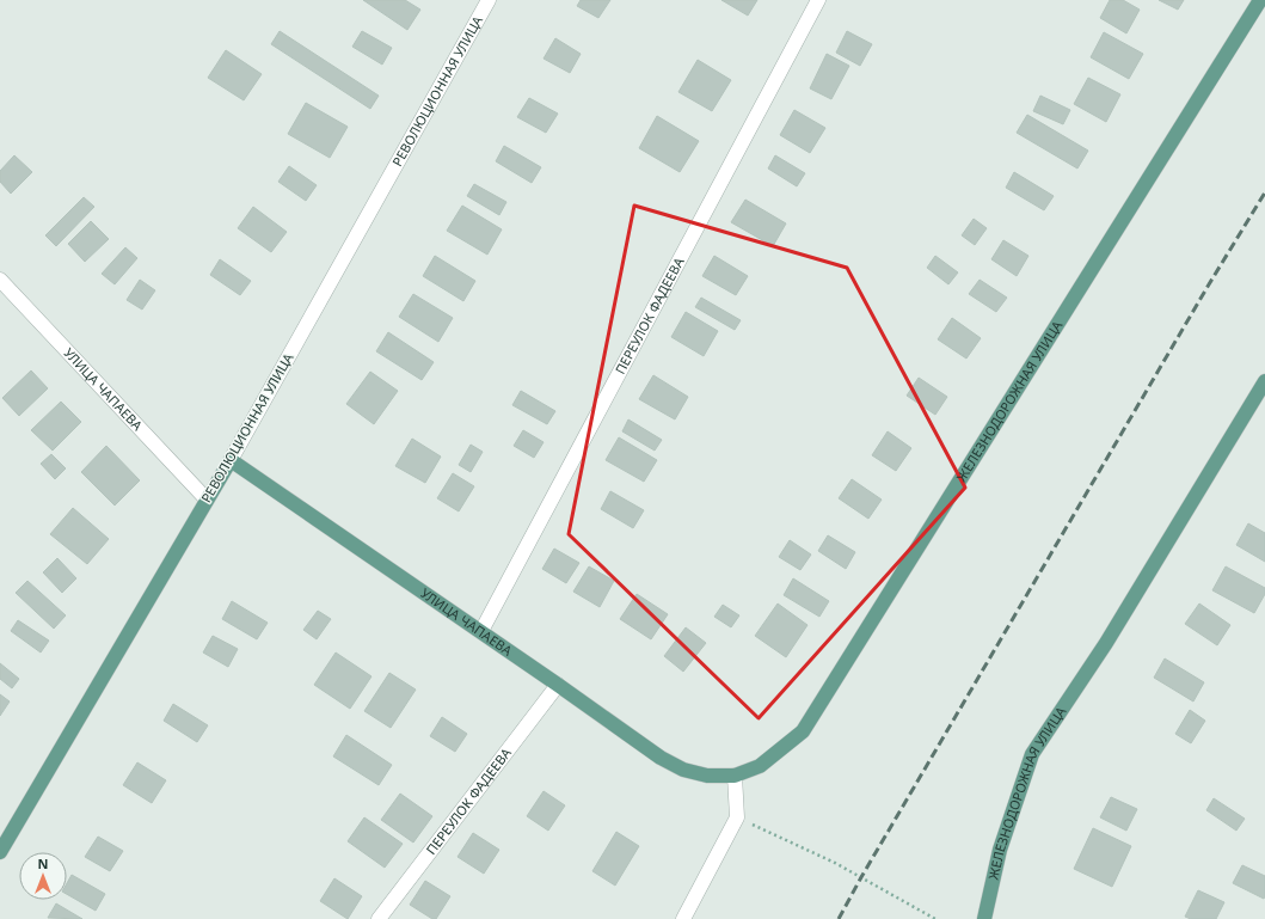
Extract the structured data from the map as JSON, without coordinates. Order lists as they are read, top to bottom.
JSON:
{
  "streets": {
    "main road": ["РЕВОЛЮЦИОННАЯ УЛИЦА", "УЛИЦА ЧАПАЕВА", "ЖЕЛЕЗНОДОРОЖНАЯ УЛИЦА"],
    "street": ["ПЕРЕУЛОК ФАДЕЕВА"]
  },
  "crossings": [
    ["РЕВОЛЮЦИОННАЯ УЛИЦА", "УЛИЦА ЧАПАЕВА"],
    ["ПЕРЕУЛОК ФАДЕЕВА", "УЛИЦА ЧАПАЕВА"],
    ["УЛИЦА ЧАПАЕВА", "ЖЕЛЕЗНОДОРОЖНАЯ УЛИЦА"]
  ],
  "north": "top"
}
